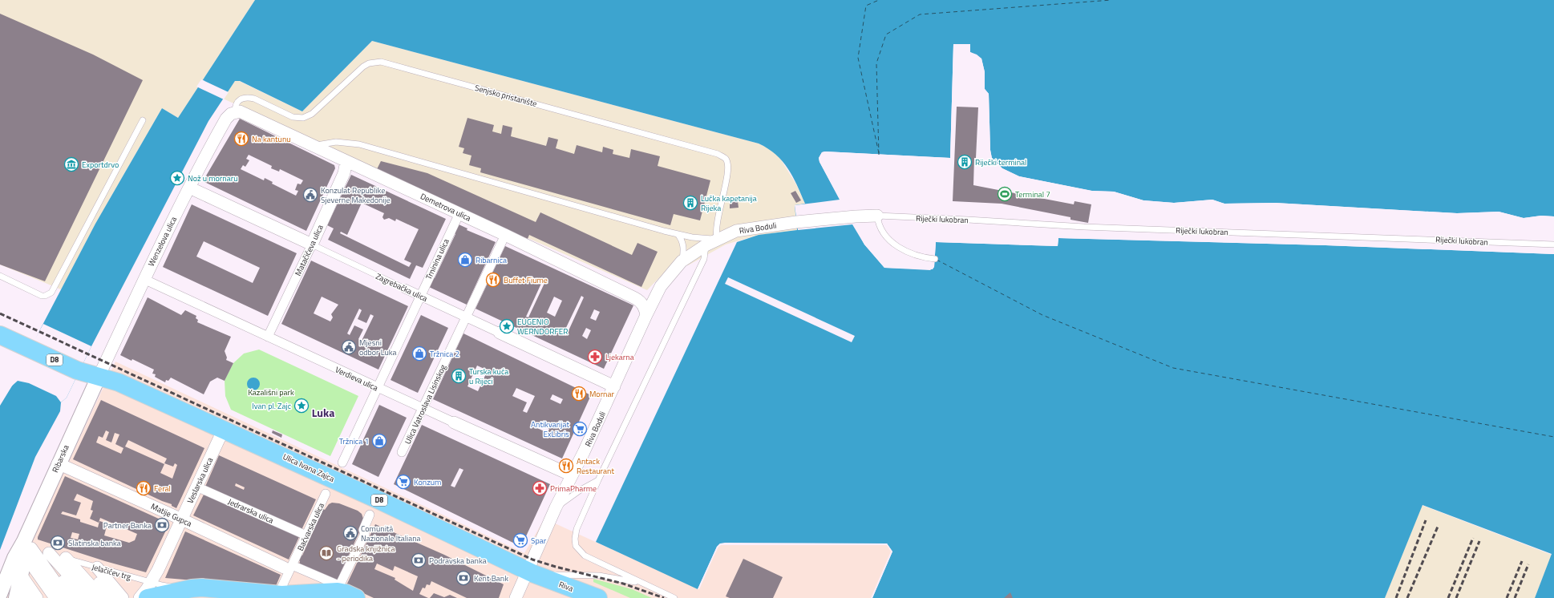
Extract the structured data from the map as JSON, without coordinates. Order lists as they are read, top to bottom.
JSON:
{
  "streets": {
    "main road": ["D8", "Ulica Ivana Zajca", "Riva"],
    "street": [
      "Demetrova ulica",
      "Riječki lukobran",
      "Riva Boduli",
      "Wenzelova ulica",
      "Matačićeva ulica",
      "Trninina ulica",
      "Zagrebačka ulica",
      "Verdieva ulica",
      "Ulica Vatroslava Lisinskog",
      "Ribarska",
      "Veslarska ulica",
      "Jedrarska ulica",
      "Matije Gupca",
      "Bačvarska ulica"
    ],
    "lane": ["Senjsko pristanište", "Jelačićev trg"]
  },
  "crossings": [
    ["Senjsko pristanište", "Demetrova ulica"],
    ["Senjsko pristanište", "Riva Boduli"],
    ["Senjsko pristanište", "Wenzelova ulica"],
    ["Demetrova ulica", "Riva Boduli"],
    ["Demetrova ulica", "Wenzelova ulica"],
    ["Demetrova ulica", "Matačićeva ulica"],
    ["Demetrova ulica", "Trninina ulica"],
    ["Demetrova ulica", "Ulica Vatroslava Lisinskog"],
    ["Riječki lukobran", "Riva Boduli"],
    ["Riva Boduli", "Zagrebačka ulica"],
    ["Riva Boduli", "Verdieva ulica"],
    ["Riva Boduli", "Ulica Ivana Zajca"],
    ["Riva Boduli", "Riva"],
    ["Wenzelova ulica", "Zagrebačka ulica"],
    ["Wenzelova ulica", "Verdieva ulica"],
    ["Wenzelova ulica", "Ribarska"],
    ["Wenzelova ulica", "Ulica Ivana Zajca"],
    ["Matačićeva ulica", "Zagrebačka ulica"],
    ["Matačićeva ulica", "Verdieva ulica"],
    ["Trninina ulica", "Zagrebačka ulica"],
    ["Trninina ulica", "Verdieva ulica"],
    ["Zagrebačka ulica", "Ulica Vatroslava Lisinskog"],
    ["Verdieva ulica", "Ulica Vatroslava Lisinskog"],
    ["Ribarska", "Ulica Ivana Zajca"],
    ["Ribarska", "Matije Gupca"],
    ["Ribarska", "Jelačićev trg"],
    ["Ulica Ivana Zajca", "Veslarska ulica"],
    ["Ulica Ivana Zajca", "Riva"],
    ["Veslarska ulica", "Jedrarska ulica"],
    ["Veslarska ulica", "Matije Gupca"],
    ["Veslarska ulica", "Jelačićev trg"],
    ["Jedrarska ulica", "Bačvarska ulica"],
    ["Matije Gupca", "Bačvarska ulica"]
  ],
  "districts": ["Luka"],
  "parks": ["Kazališni park"],
  "places": {
    "restaurant": [
      "Na kantunu",
      "Buffet Fiume",
      "Mornar",
      "Antack Restaurant",
      "Feral"
    ],
    "building": ["Riječki terminal", "Lučka kapetanija Rijeka", "Turska kuća u Rijeci"],
    "museum": ["Exportdrvo"],
    "place": ["Nož u mornaru", "EUGENIO WERNDORFER", "Ivan pl. Zajc"],
    "sports": ["Terminal 7"],
    "public building": ["Konzulat Republike Sjeverne Makedonije", "Mjesni odbor Luka", "Comunità Nazionale Italiana"],
    "shop": ["Ribarnica", "Tržnica 2", "Tržnica 1"],
    "pharmacy": ["Ljekarna", "PrimaPharme"],
    "supermarket": ["Antikvarijat ExLibris", "Konzum", "Spar"],
    "bank": [
      "Partner Banka",
      "Slatinska banka",
      "Podravska banka",
      "Kent Bank"
    ],
    "library": ["Gradska knjižnica - periodika"]
  }
}
